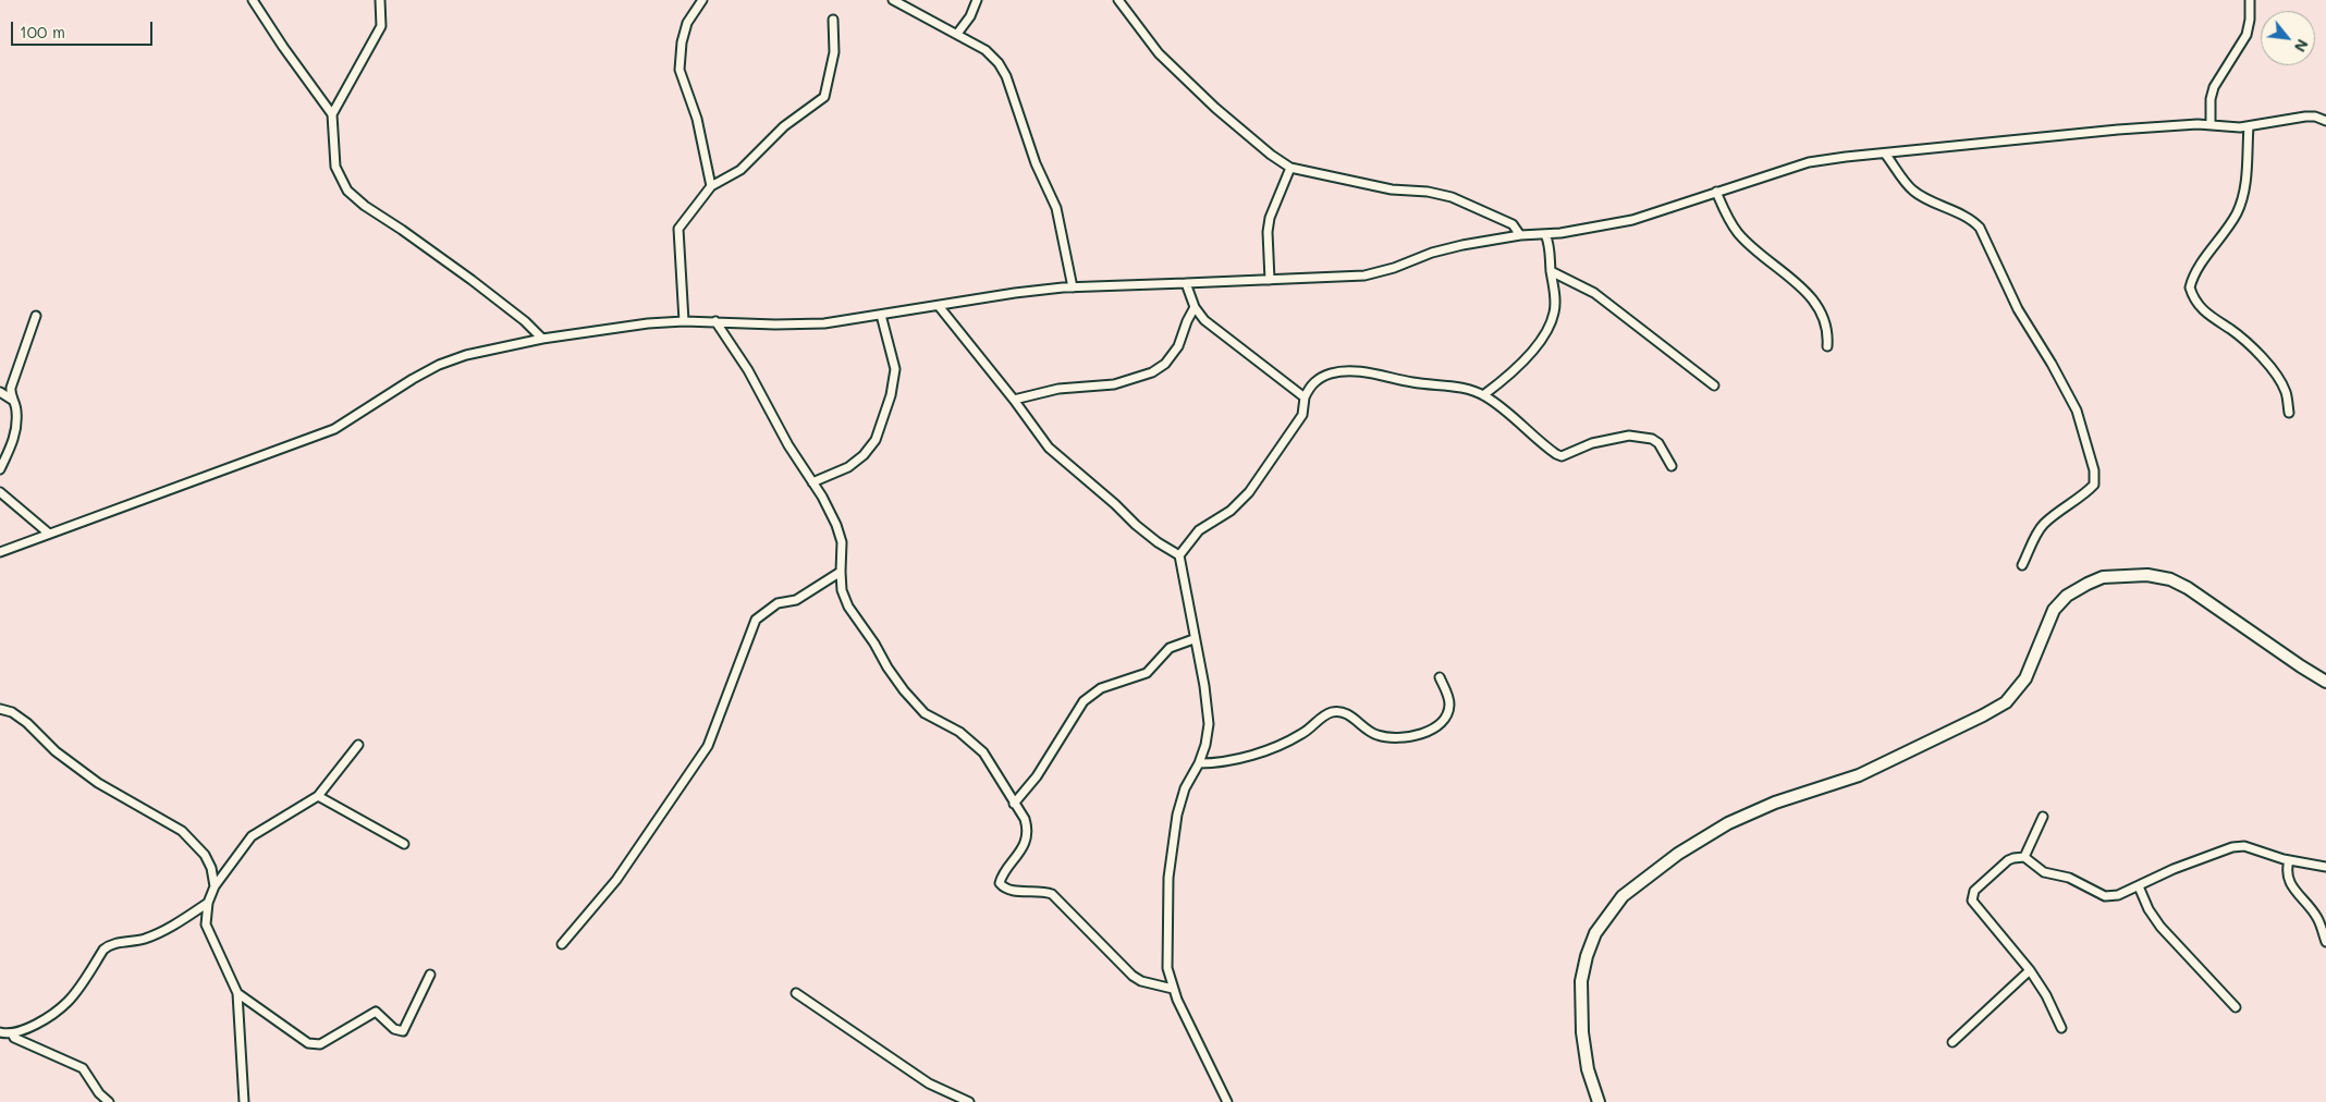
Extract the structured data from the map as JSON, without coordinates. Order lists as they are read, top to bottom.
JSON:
{
  "scale_bar": "100 m",
  "north": "bottom right"
}
